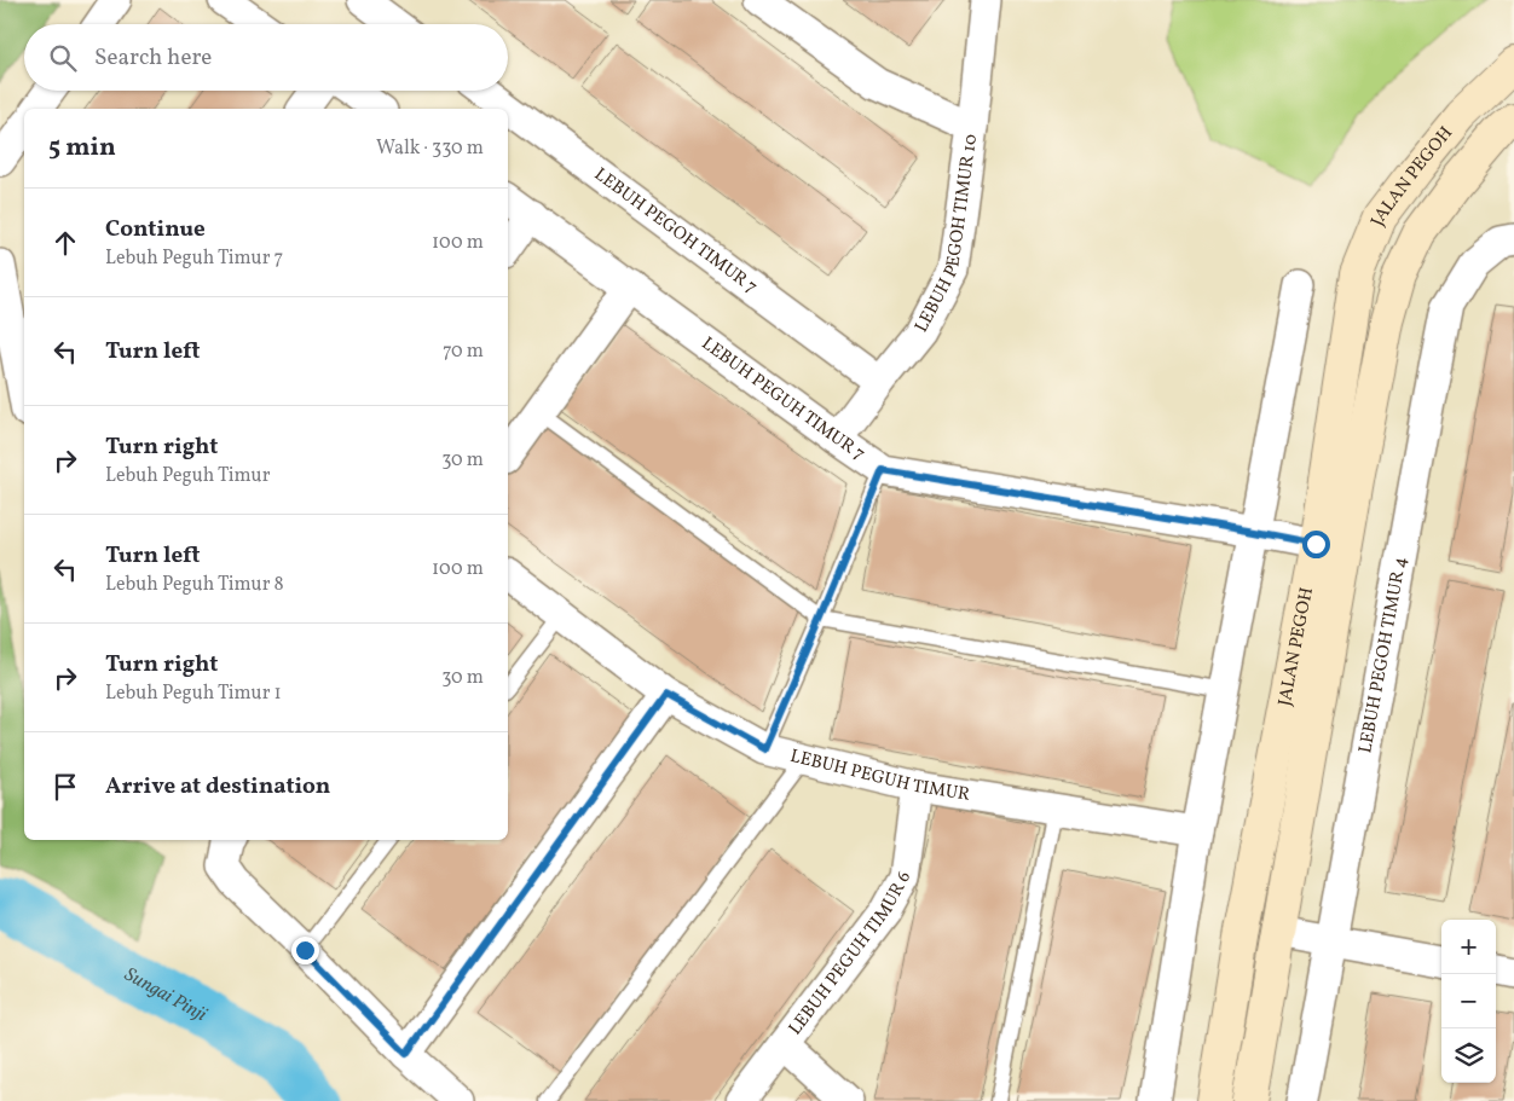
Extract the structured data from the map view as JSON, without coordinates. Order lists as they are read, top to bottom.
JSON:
{
  "streets": {
    "street": [
      "JALAN PEGOH",
      "LEBUH PEGOH TIMUR 7",
      "LEBUH PEGOH TIMUR 10",
      "LEBUH PEGUH TIMUR 7",
      "LEBUH PEGOH TIMUR 4",
      "LEBUH PEGUH TIMUR",
      "LEBUH PEGUH TIMUR 6"
    ]
  },
  "crossings": [
    ["JALAN PEGOH", "LEBUH PEGUH TIMUR 7"],
    ["LEBUH PEGOH TIMUR 7", "LEBUH PEGOH TIMUR 10"],
    ["LEBUH PEGOH TIMUR 10", "LEBUH PEGUH TIMUR 7"],
    ["LEBUH PEGUH TIMUR", "LEBUH PEGUH TIMUR 6"]
  ],
  "water": ["Sungai Pinji"],
  "page": {
    "search": "Search here",
    "heading": ["5 min", "Walk · 330 m"],
    "list": [
      ["Continue", "Lebuh Peguh Timur 7", "100 m"],
      ["Turn left", "70 m"],
      ["Turn right", "Lebuh Peguh Timur", "30 m"],
      ["Turn left", "Lebuh Peguh Timur 8", "100 m"],
      ["Turn right", "Lebuh Peguh Timur 1", "30 m"],
      "Arrive at destination"
    ],
    "map_buttons": ["+", "−"]
  }
}
